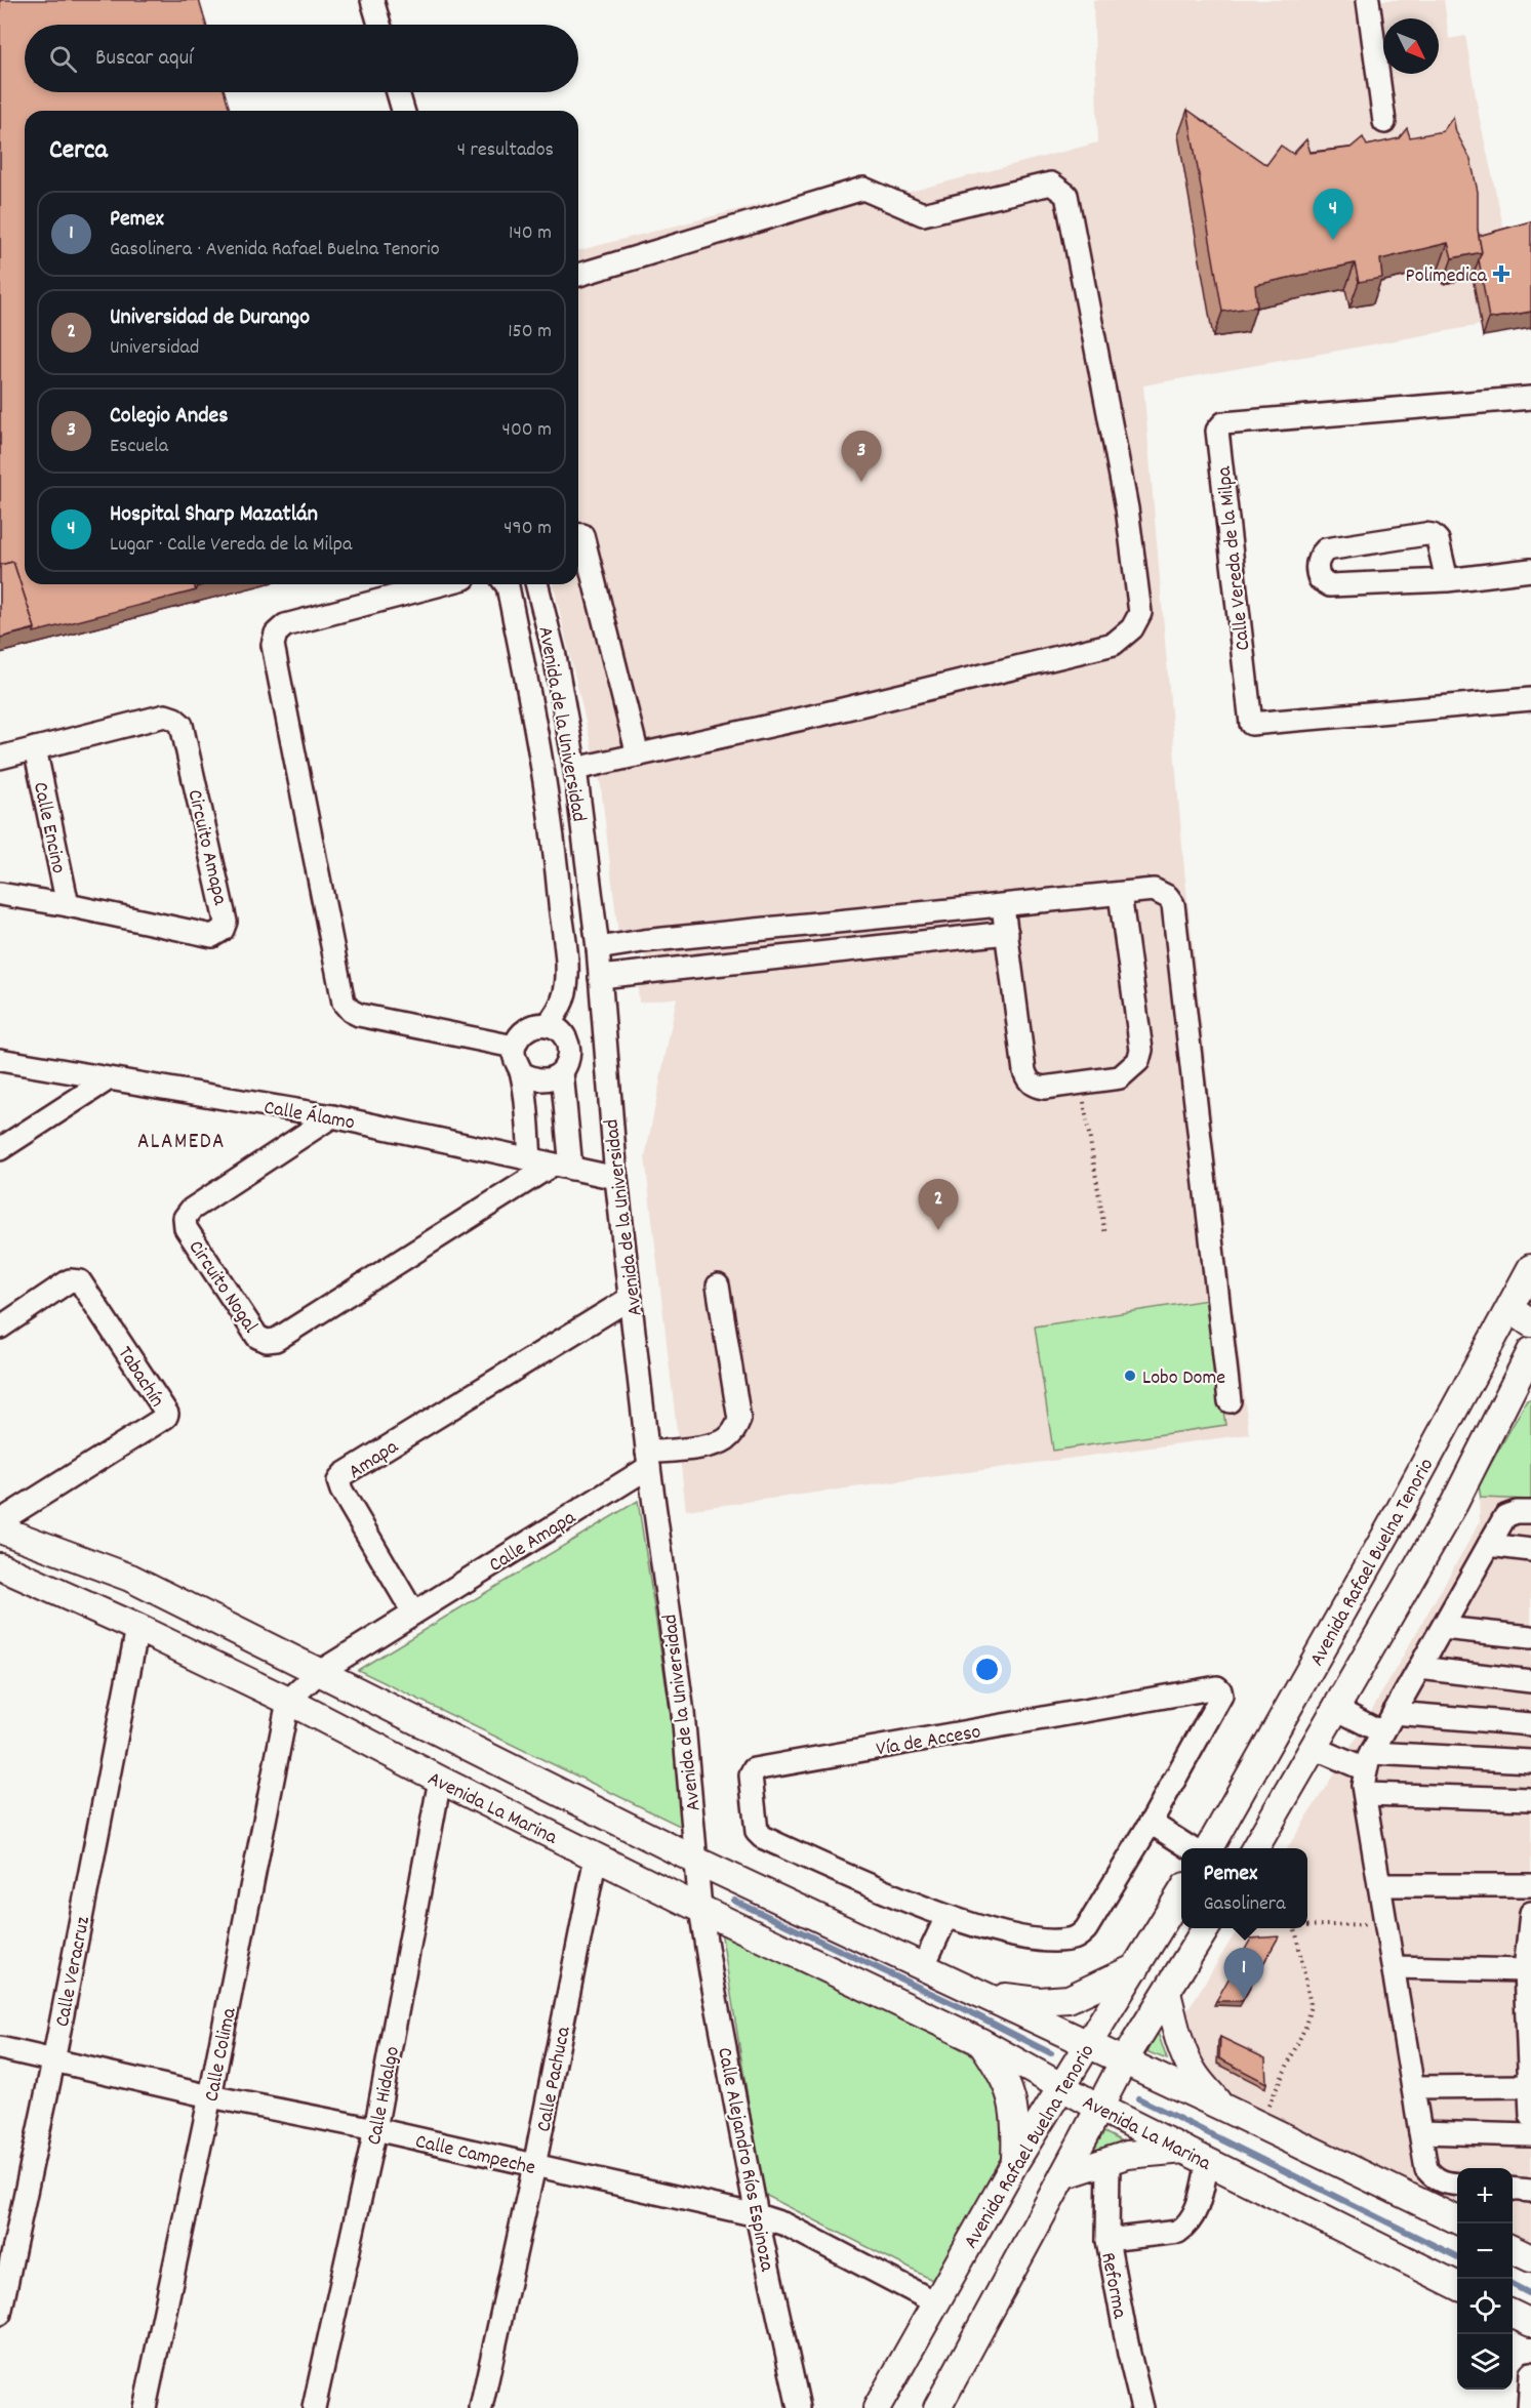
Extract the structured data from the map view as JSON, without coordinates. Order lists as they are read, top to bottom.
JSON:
{
  "streets": {
    "main road": ["Avenida Rafael Buelna Tenorio", "Avenida La Marina"],
    "street": [
      "Calle Vereda de la Milpa",
      "Avenida de la Universidad",
      "Calle Encino",
      "Circuito Amapa",
      "Calle Álamo",
      "Circuito Nogal",
      "Tabachín",
      "Amapa",
      "Calle Amapa",
      "Vía de Acceso",
      "Calle Veracruz",
      "Calle Colima",
      "Calle Pachuca",
      "Calle Hidalgo",
      "Calle Campeche",
      "Calle Alejandro Ríos Espinoza",
      "Reforma"
    ]
  },
  "crossings": [
    ["Avenida de la Universidad", "Calle Álamo"],
    ["Avenida de la Universidad", "Amapa"],
    ["Avenida de la Universidad", "Calle Amapa"],
    ["Avenida de la Universidad", "Avenida La Marina"],
    ["Calle Encino", "Circuito Amapa"],
    ["Calle Álamo", "Circuito Nogal"],
    ["Amapa", "Calle Amapa"],
    ["Avenida Rafael Buelna Tenorio", "Avenida La Marina"],
    ["Avenida Rafael Buelna Tenorio", "Calle Campeche"],
    ["Avenida La Marina", "Calle Veracruz"],
    ["Avenida La Marina", "Calle Colima"],
    ["Avenida La Marina", "Calle Pachuca"],
    ["Avenida La Marina", "Calle Hidalgo"],
    ["Avenida La Marina", "Calle Alejandro Ríos Espinoza"],
    ["Calle Veracruz", "Calle Campeche"],
    ["Calle Colima", "Calle Campeche"],
    ["Calle Pachuca", "Calle Campeche"],
    ["Calle Hidalgo", "Calle Campeche"],
    ["Calle Campeche", "Calle Alejandro Ríos Espinoza"]
  ],
  "districts": ["ALAMEDA"],
  "places": {
    "health": ["Polimedica"],
    "other": ["Lobo Dome"]
  },
  "north": "bottom right",
  "page": {
    "search": "Buscar aquí",
    "heading": ["Cerca", "4 resultados"],
    "pins": [
      "4",
      "3",
      "2",
      "1"
    ],
    "list": [
      {
        "mark": "1",
        "name": "Pemex",
        "note": "Gasolinera · Avenida Rafael Buelna Tenorio",
        "value": "140 m"
      },
      {
        "mark": "2",
        "name": "Universidad de Durango",
        "note": "Universidad",
        "value": "150 m"
      },
      {
        "mark": "3",
        "name": "Colegio Andes",
        "note": "Escuela",
        "value": "400 m"
      },
      {
        "mark": "4",
        "name": "Hospital Sharp Mazatlán",
        "note": "Lugar · Calle Vereda de la Milpa",
        "value": "490 m"
      }
    ],
    "popup": ["Pemex", "Gasolinera"],
    "map_buttons": ["+", "−"]
  }
}
